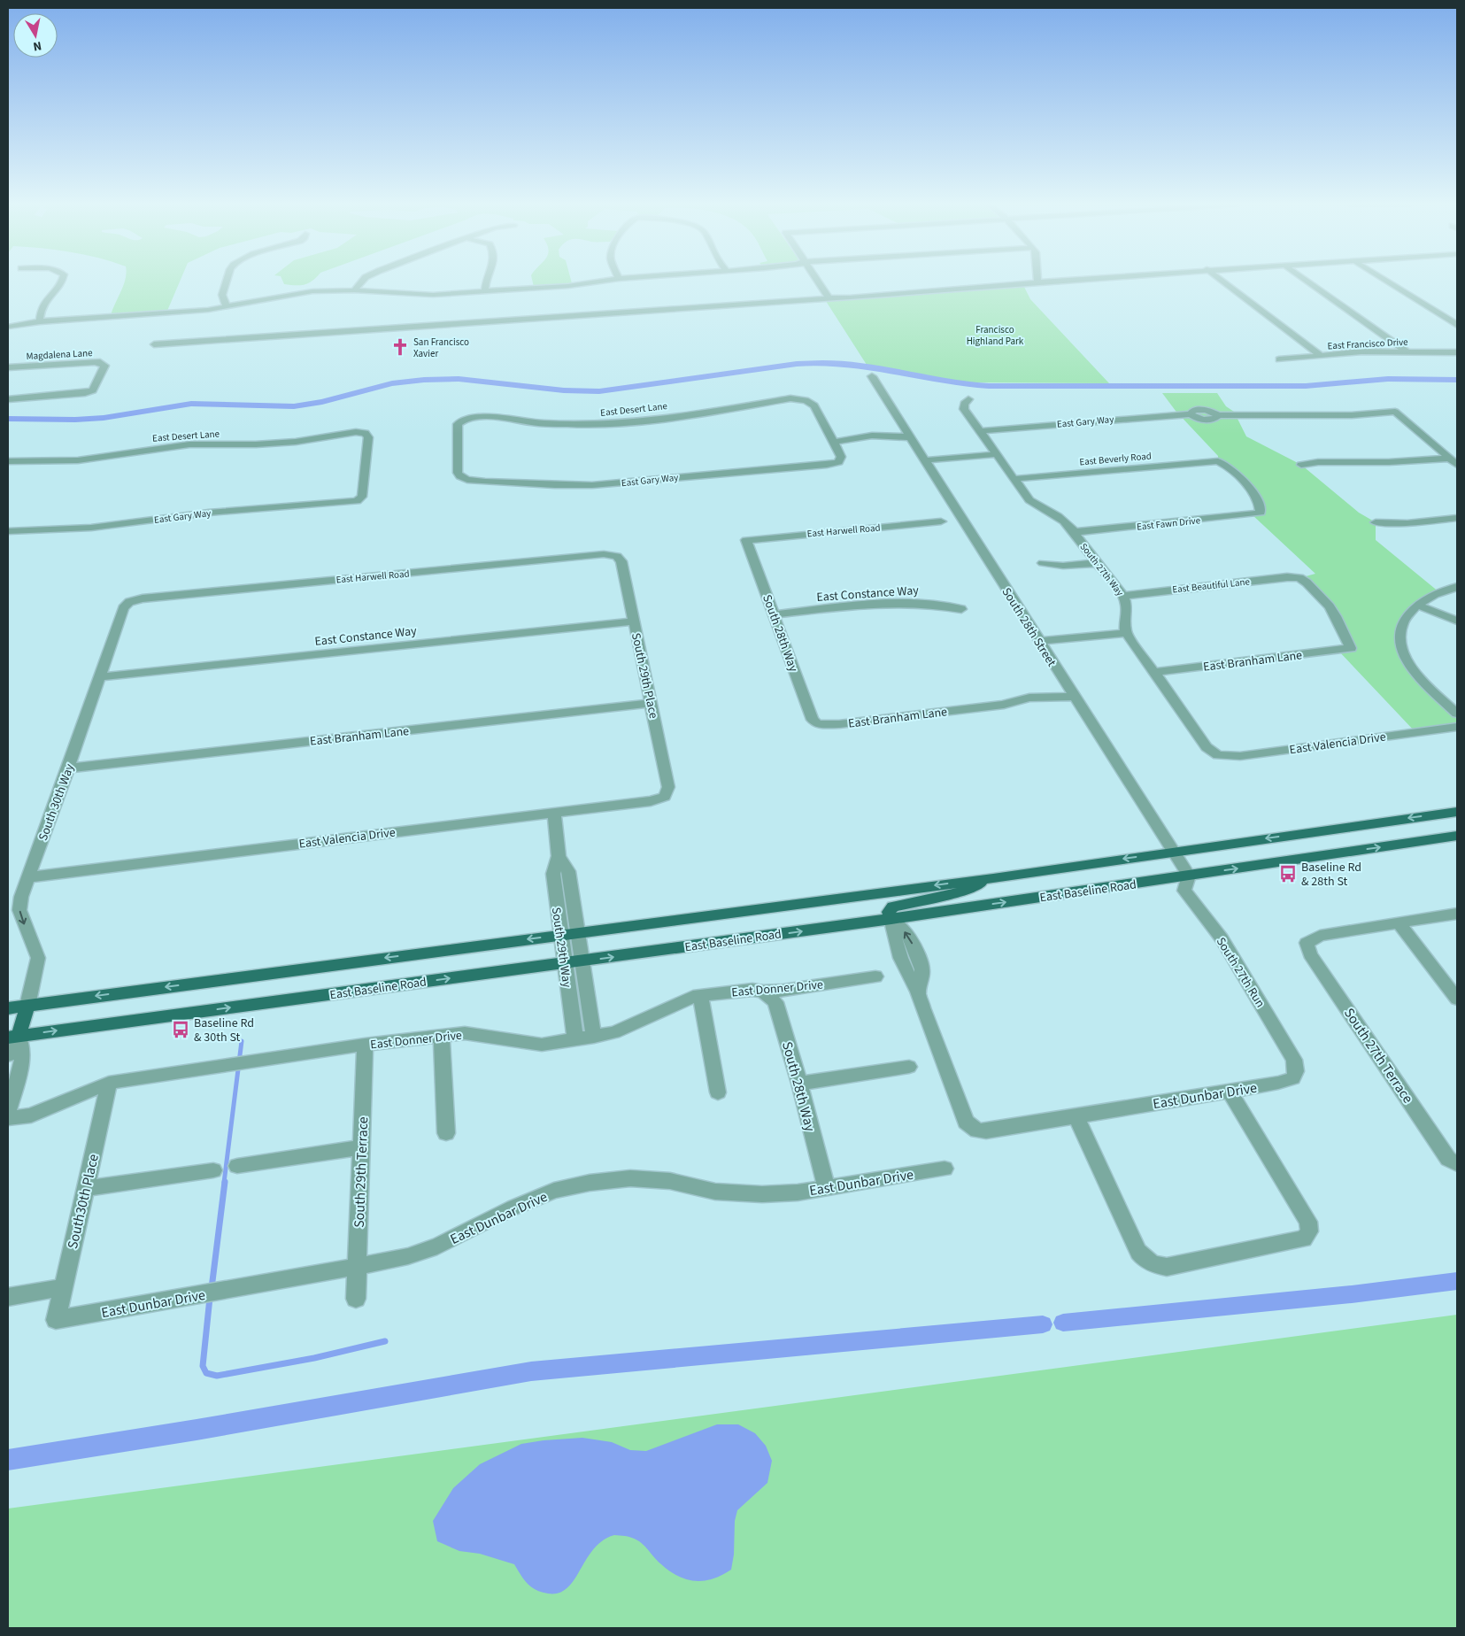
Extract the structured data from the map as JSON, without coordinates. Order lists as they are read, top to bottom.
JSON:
{
  "streets": {
    "main road": ["East Baseline Road"],
    "street": [
      "East Francisco Drive",
      "Magdalena Lane",
      "East Desert Lane",
      "East Gary Way",
      "East Beverly Road",
      "East Fawn Drive",
      "East Harwell Road",
      "South 27th Way",
      "East Beautiful Lane",
      "East Constance Way",
      "South 28th Street",
      "South 28th Way",
      "East Branham Lane",
      "South 29th Place",
      "East Valencia Drive",
      "South 30th Way",
      "South 29th Way",
      "South 27th Run",
      "East Donner Drive",
      "South 27th Terrace",
      "East Dunbar Drive",
      "South 29th Terrace",
      "South30th Place"
    ]
  },
  "crossings": [
    ["East Desert Lane", "East Gary Way"],
    ["East Gary Way", "South 27th Way"],
    ["East Beverly Road", "East Fawn Drive"],
    ["East Beverly Road", "South 27th Way"],
    ["East Fawn Drive", "South 27th Way"],
    ["East Harwell Road", "South 28th Way"],
    ["East Harwell Road", "South 29th Place"],
    ["East Harwell Road", "South 30th Way"],
    ["South 27th Way", "East Beautiful Lane"],
    ["East Beautiful Lane", "East Branham Lane"],
    ["East Constance Way", "South 28th Way"],
    ["East Constance Way", "South 29th Place"],
    ["East Constance Way", "South 30th Way"],
    ["South 28th Street", "East Branham Lane"],
    ["South 28th Street", "East Baseline Road"],
    ["South 28th Street", "South 27th Run"],
    ["South 28th Way", "East Branham Lane"],
    ["South 28th Way", "East Donner Drive"],
    ["South 28th Way", "East Dunbar Drive"],
    ["East Branham Lane", "South 29th Place"],
    ["East Branham Lane", "East Valencia Drive"],
    ["East Branham Lane", "South 30th Way"],
    ["South 29th Place", "East Valencia Drive"],
    ["East Valencia Drive", "South 30th Way"],
    ["East Valencia Drive", "South 29th Way"],
    ["East Baseline Road", "South 29th Way"],
    ["East Baseline Road", "South 27th Run"],
    ["South 29th Way", "East Donner Drive"],
    ["South 27th Run", "East Dunbar Drive"],
    ["East Donner Drive", "South 29th Terrace"],
    ["East Donner Drive", "South30th Place"],
    ["East Dunbar Drive", "South 29th Terrace"],
    ["East Dunbar Drive", "South30th Place"]
  ],
  "parks": ["Francisco Highland Park"],
  "places": {
    "church": ["San Francisco Xavier"],
    "bus stop": ["Baseline Rd & 28th St", "Baseline Rd & 30th St"]
  },
  "north": "bottom"
}
